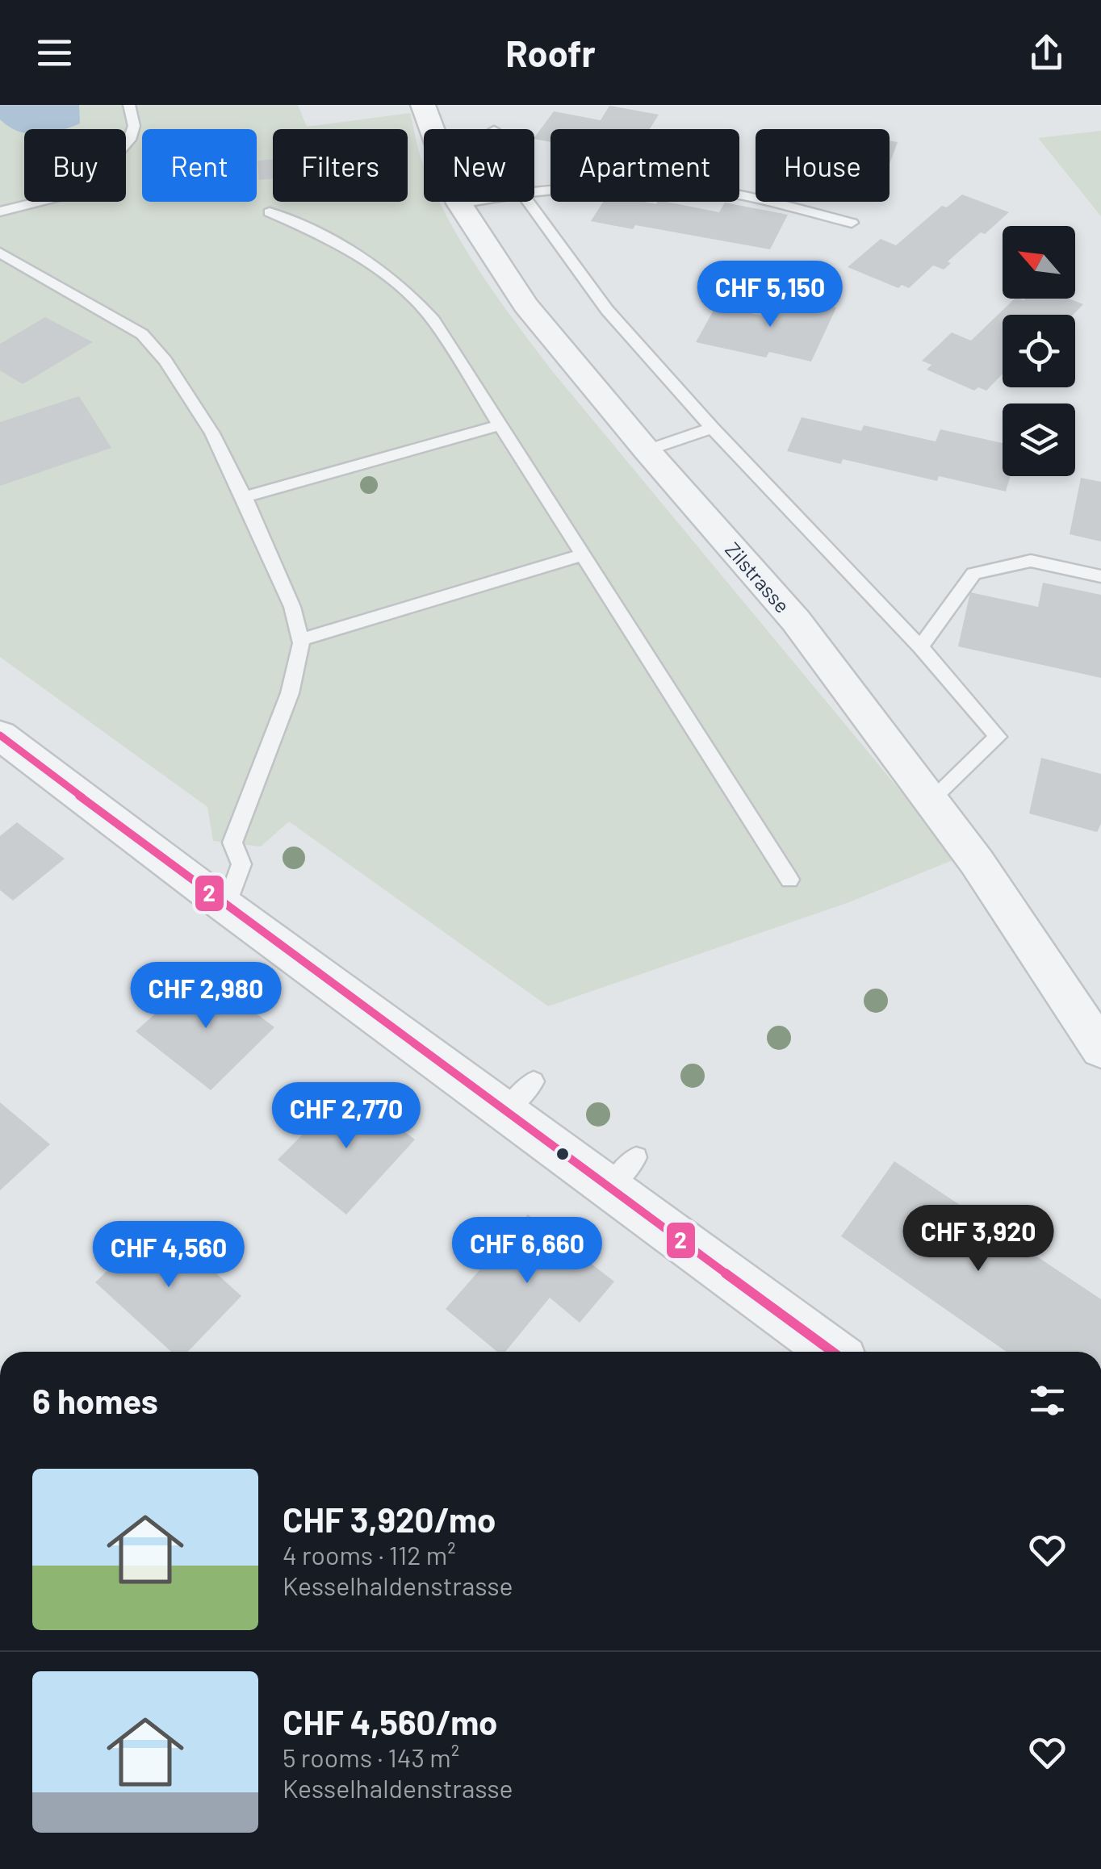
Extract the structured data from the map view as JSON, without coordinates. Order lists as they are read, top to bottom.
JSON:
{
  "streets": {
    "street": ["Zilstrasse"]
  },
  "lines": ["transit line 2"],
  "north": "top left",
  "page": {
    "header": "Roofr",
    "chip": [
      "Buy",
      "Rent",
      "Filters",
      "New",
      "Apartment",
      "House"
    ],
    "price": [
      "CHF 5,150",
      "CHF 2,980",
      "CHF 2,770",
      "CHF 3,920",
      "CHF 6,660",
      "CHF 4,560"
    ],
    "heading": "6 homes",
    "list": [
      {
        "name": "CHF 3,920/mo",
        "note": "4 rooms · 112 m² · Kesselhaldenstrasse"
      },
      {
        "name": "CHF 4,560/mo",
        "note": "5 rooms · 143 m² · Kesselhaldenstrasse"
      }
    ]
  }
}
